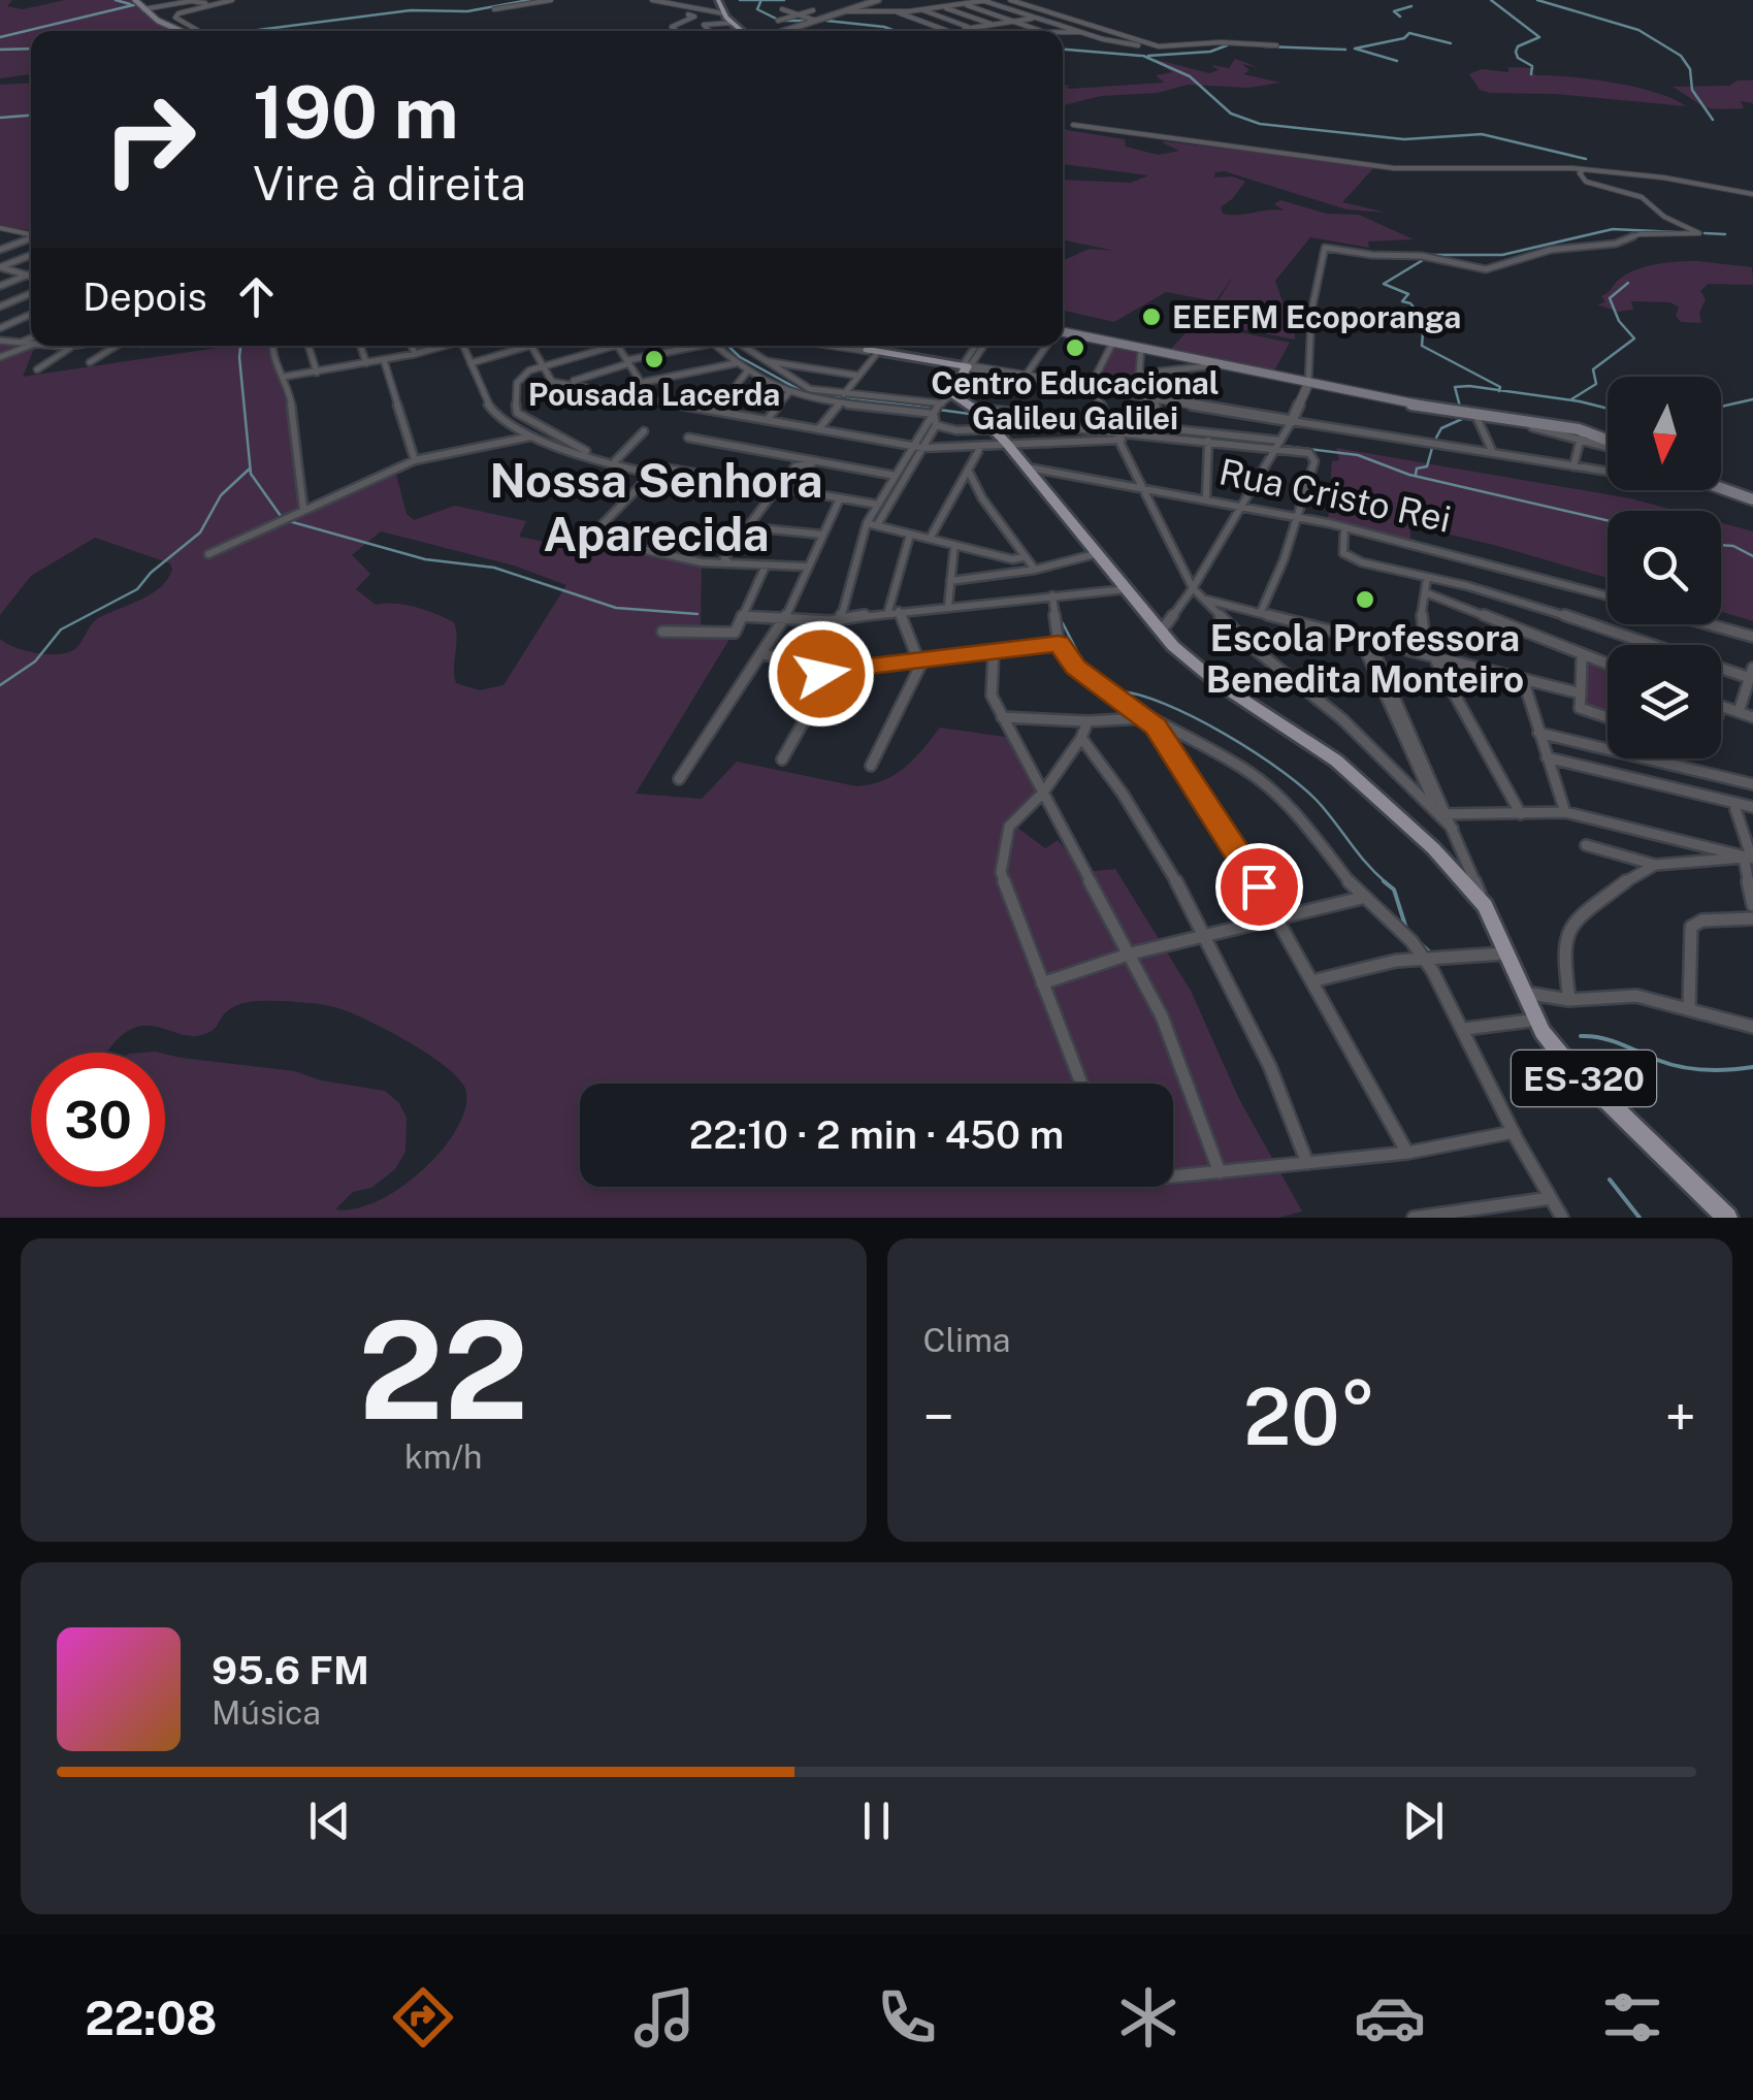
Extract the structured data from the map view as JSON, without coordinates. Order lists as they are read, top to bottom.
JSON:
{
  "streets": {
    "main road": ["ES-320"],
    "street": ["Rua Cristo Rei"]
  },
  "crossings": [
    ["Rua Cristo Rei", "ES-320"]
  ],
  "districts": ["Nossa Senhora Aparecida"],
  "places": [
    "EEEFM Ecoporanga",
    "Centro Educacional Galileu Galilei",
    "Pousada Lacerda",
    "Escola Professora Benedita Monteiro"
  ],
  "north": "bottom",
  "page": {
    "turn": ["190 m", "Vire à direita"],
    "then": "Depois",
    "limit": "30",
    "trip": "22:10 · 2 min · 450 m",
    "tile": [
      ["22", "km/h"],
      "Clima"
    ],
    "heat": ["−", "20°", "+"],
    "song": ["95.6 FM", "Música"],
    "tabs": "22:08"
  }
}
